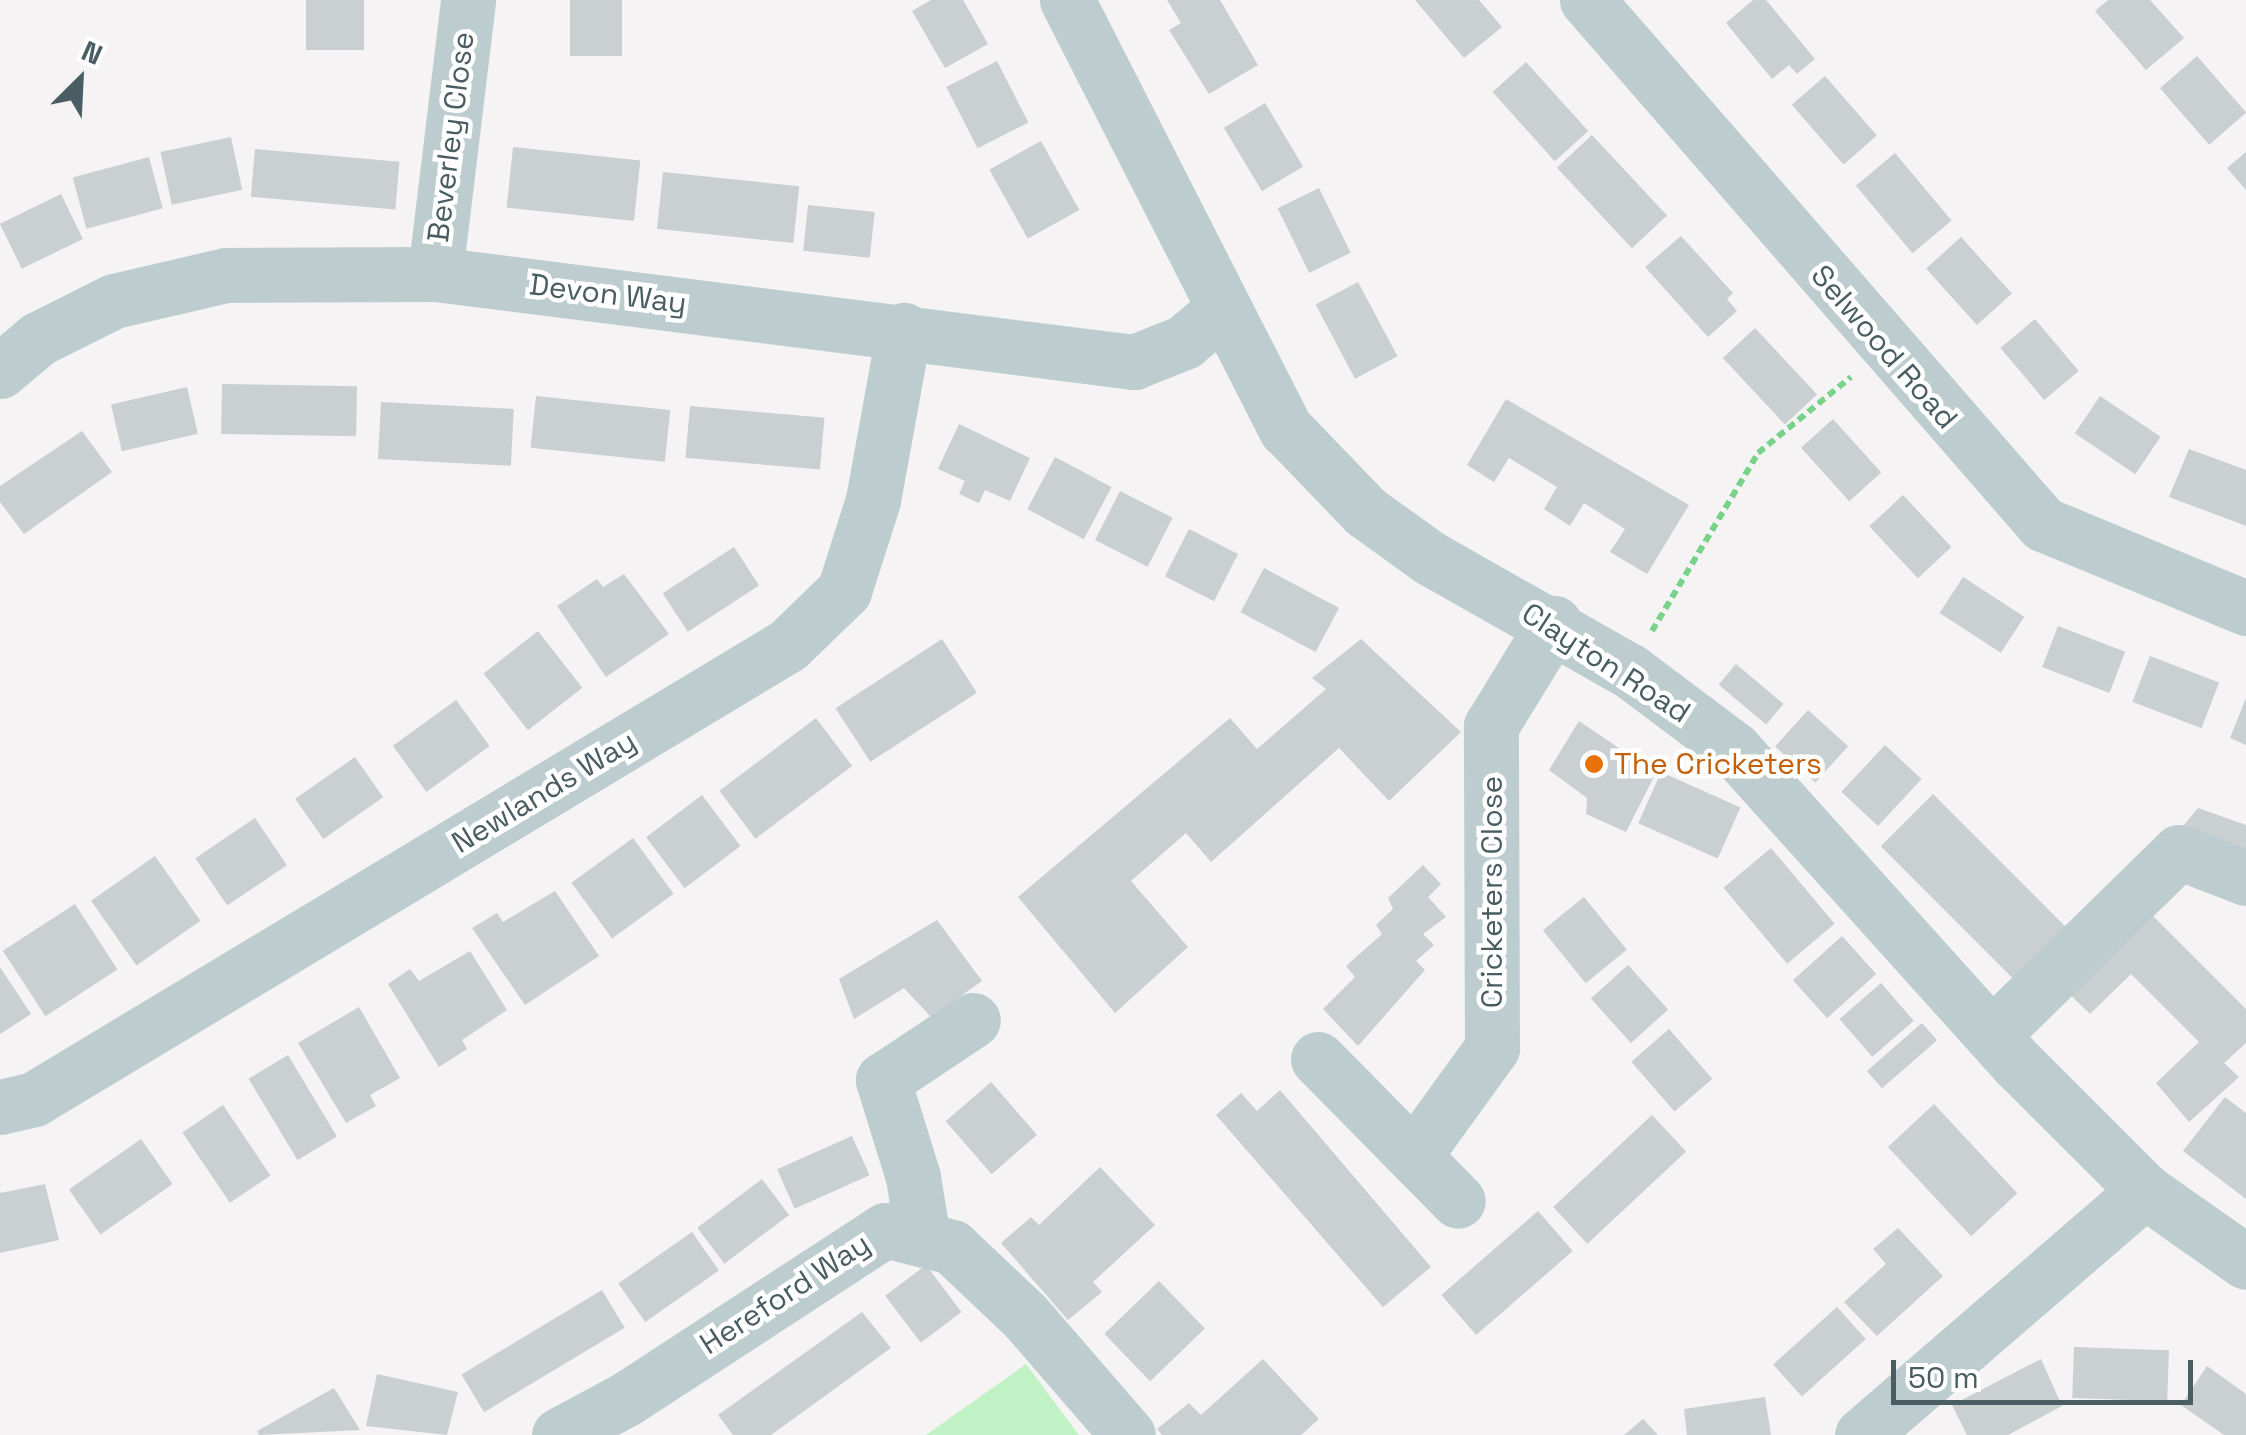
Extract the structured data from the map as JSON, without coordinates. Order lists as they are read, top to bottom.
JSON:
{
  "streets": {
    "street": [
      "Beverley Close",
      "Devon Way",
      "Selwood Road",
      "Clayton Road",
      "Newlands Way",
      "Cricketers Close",
      "Hereford Way"
    ]
  },
  "crossings": [
    ["Beverley Close", "Devon Way"],
    ["Devon Way", "Clayton Road"],
    ["Devon Way", "Newlands Way"],
    ["Clayton Road", "Cricketers Close"]
  ],
  "places": ["The Cricketers"],
  "scale_bar": "50 m",
  "north": "top right"
}
